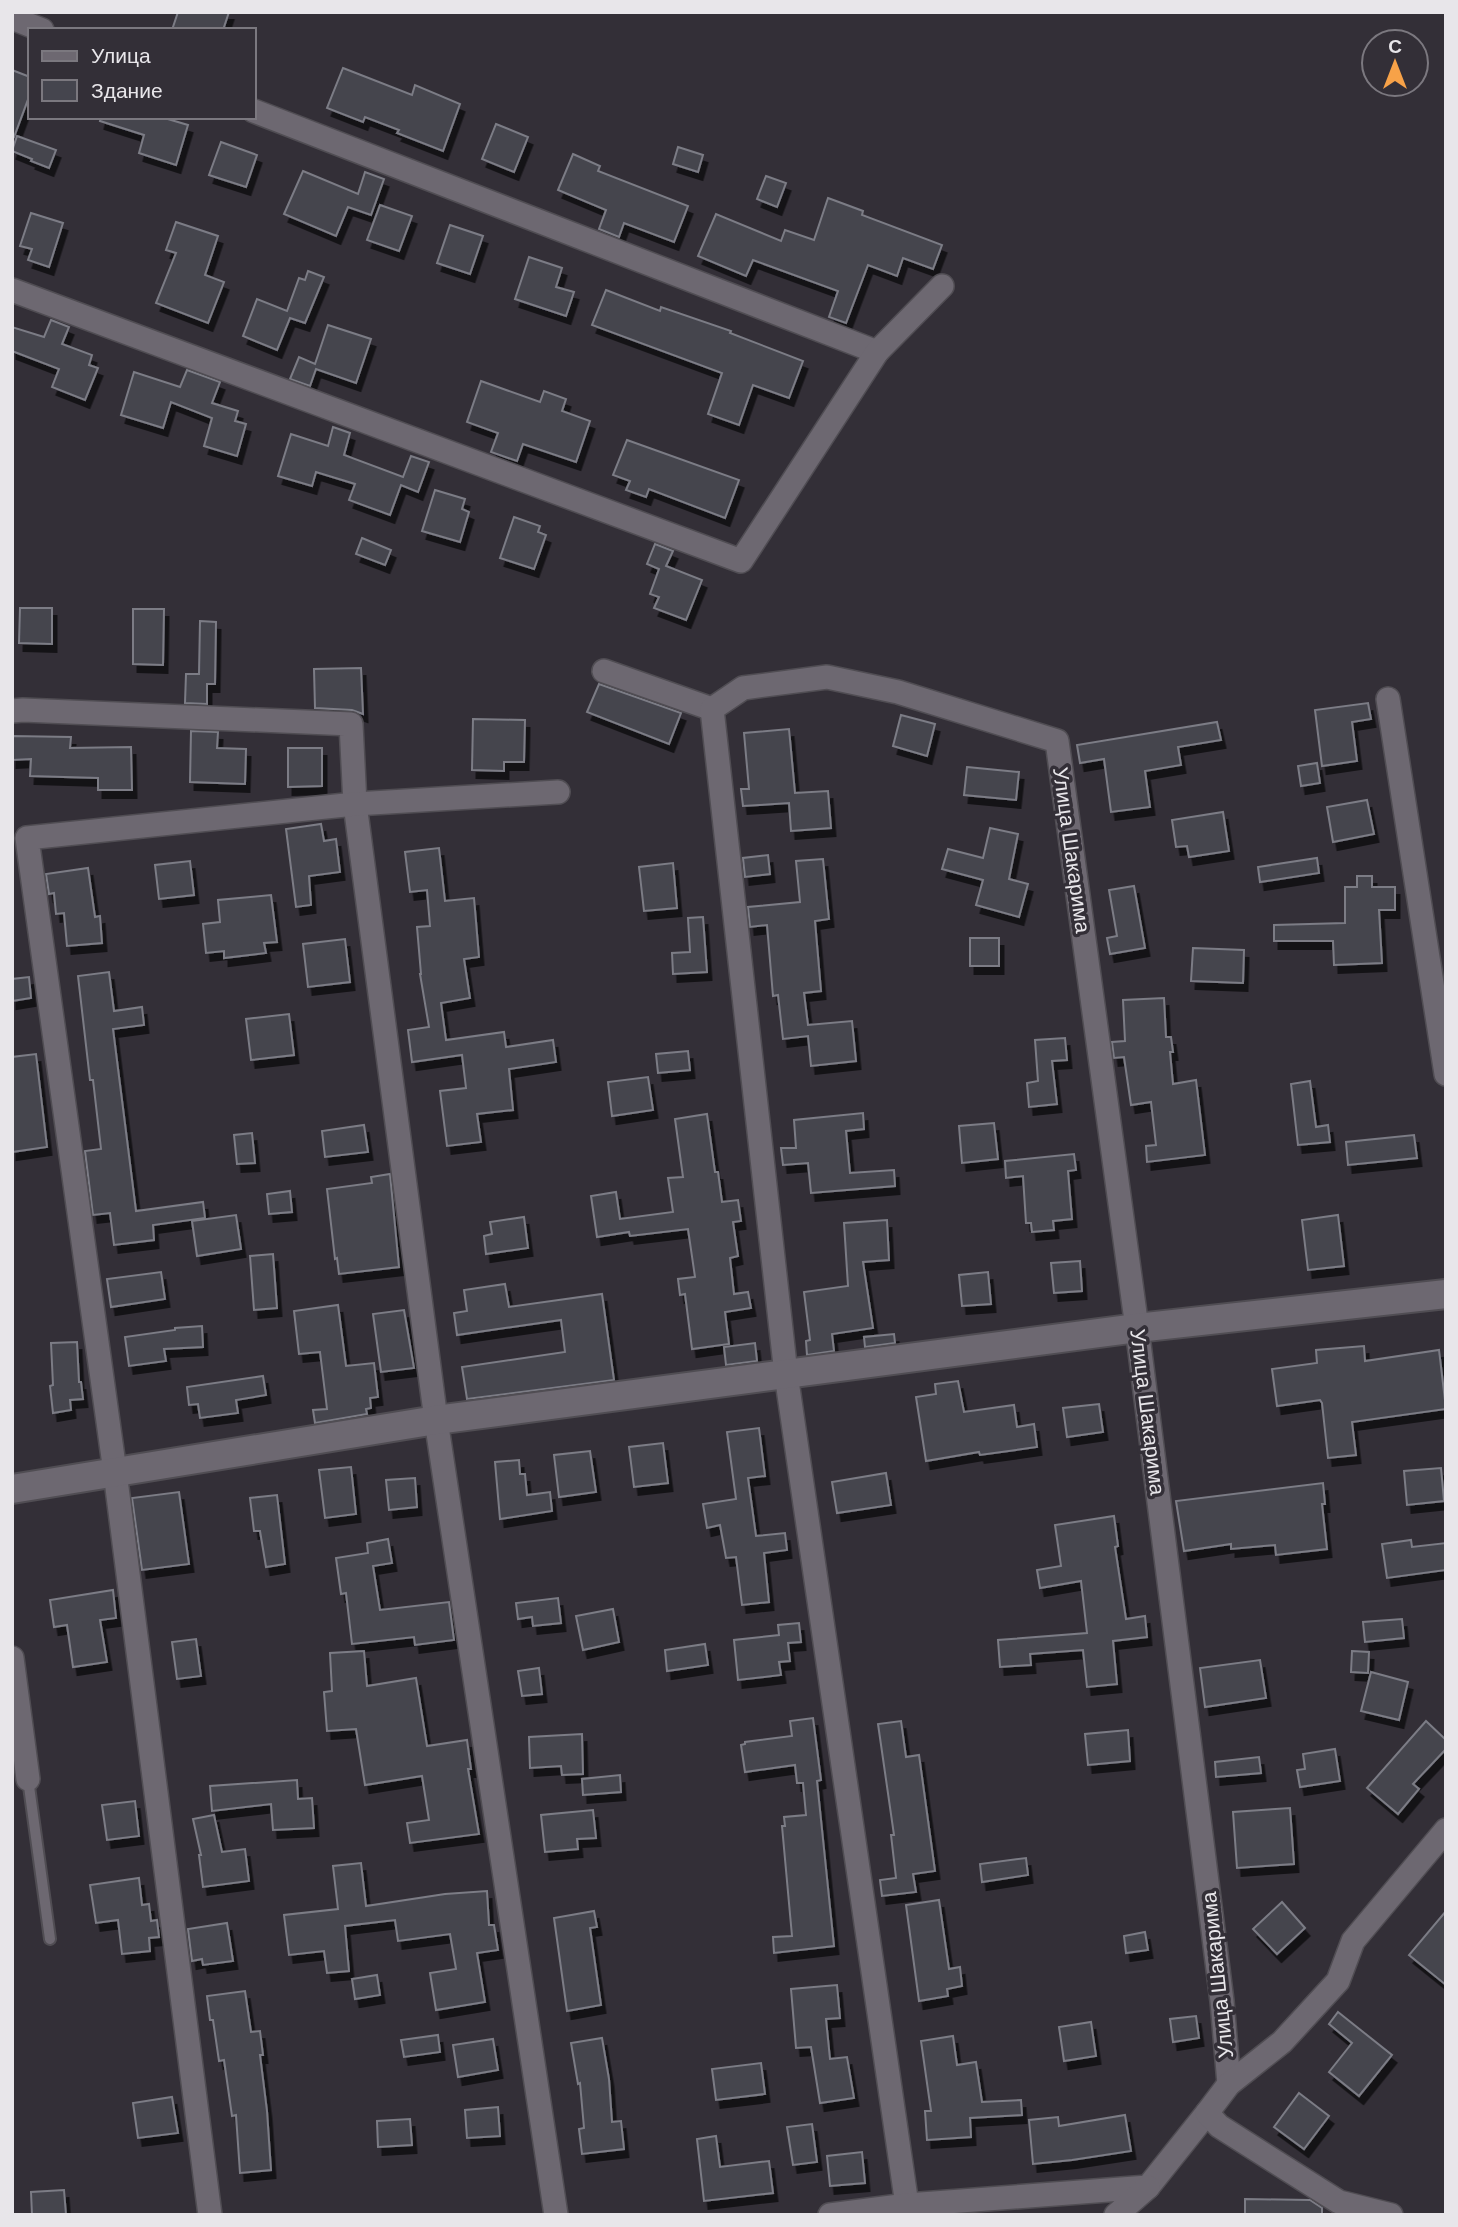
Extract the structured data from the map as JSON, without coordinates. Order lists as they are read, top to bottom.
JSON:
{
  "streets": {
    "street": ["Улица Шакарима"]
  },
  "legend": ["Улица", "Здание"],
  "north": "top"
}
